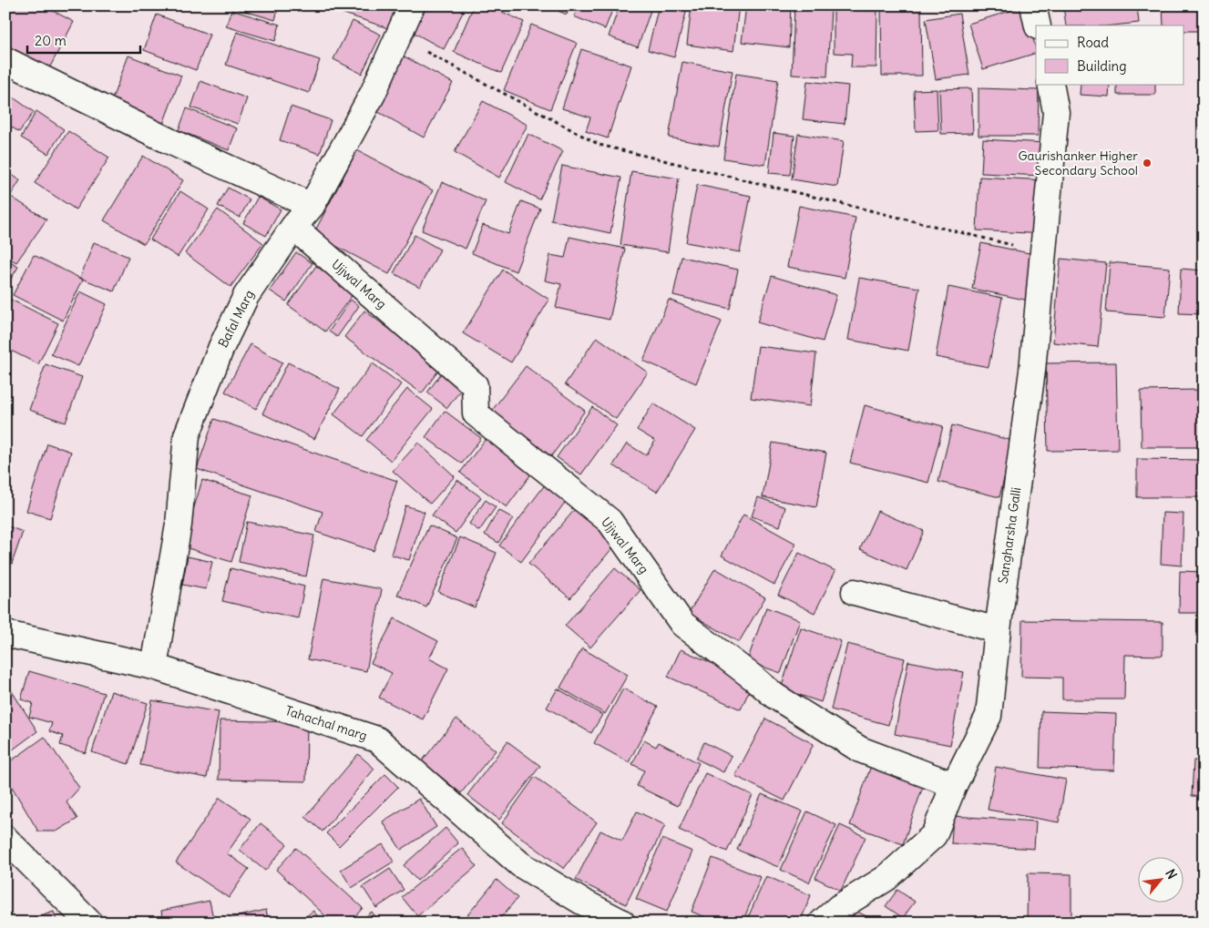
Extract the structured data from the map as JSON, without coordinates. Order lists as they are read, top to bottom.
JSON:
{
  "streets": {
    "street": [
      "Ujjwal Marg",
      "Bafal Marg",
      "Sangharsha Galli",
      "Tahachal marg"
    ]
  },
  "crossings": [
    ["Ujjwal Marg", "Bafal Marg"],
    ["Ujjwal Marg", "Sangharsha Galli"],
    ["Bafal Marg", "Tahachal marg"]
  ],
  "places": ["Gaurishanker Higher Secondary School"],
  "legend": ["Road", "Building"],
  "scale_bar": "20 m",
  "north": "top right"
}
